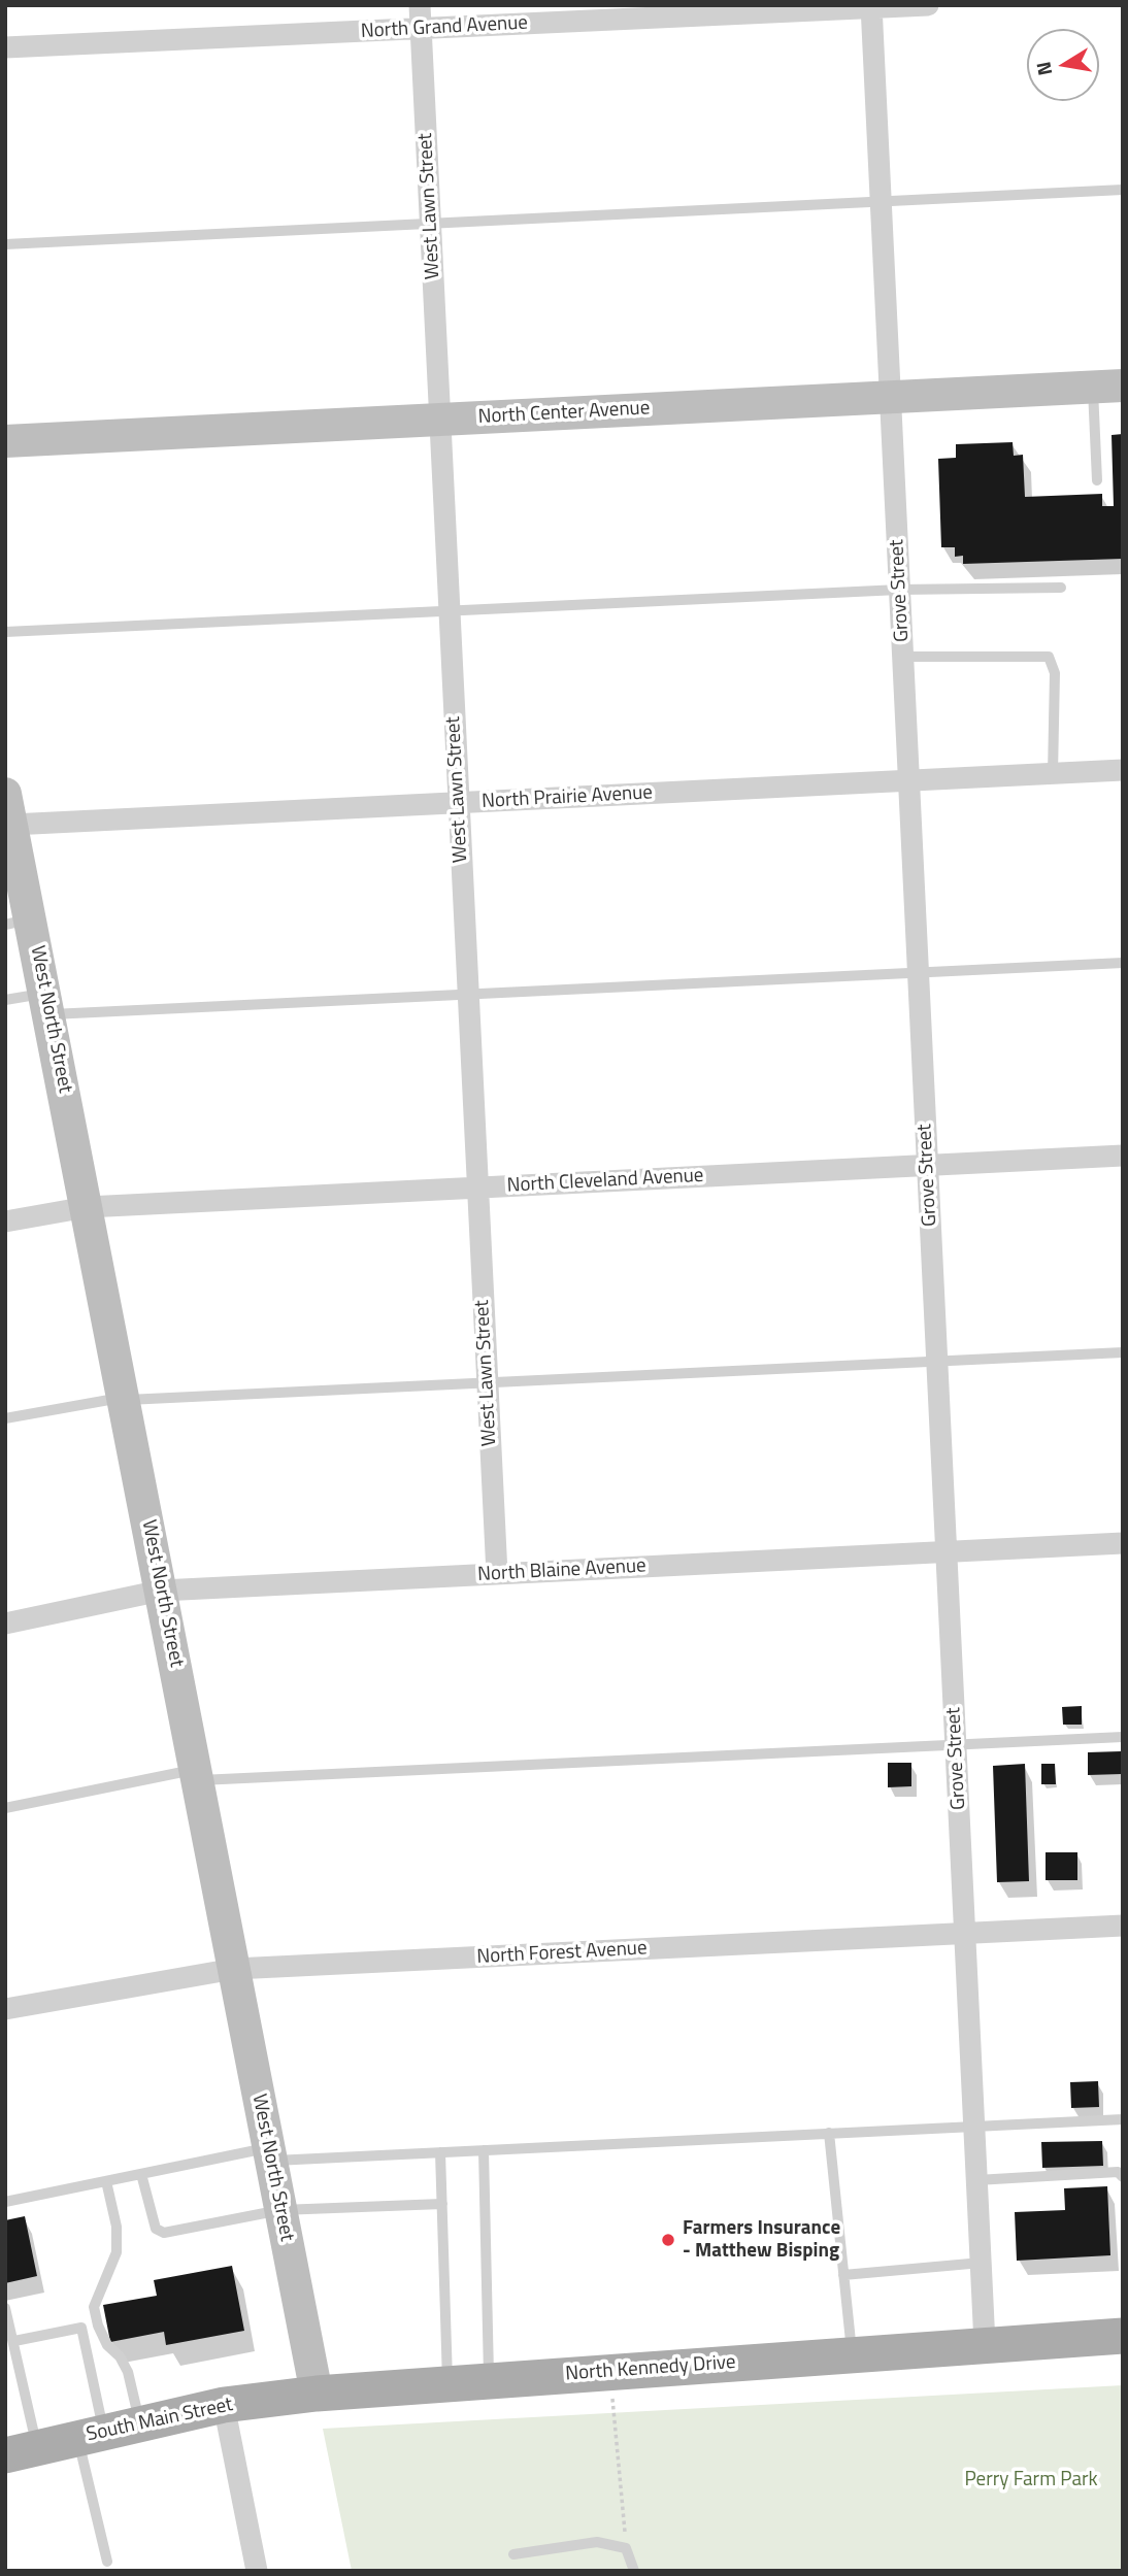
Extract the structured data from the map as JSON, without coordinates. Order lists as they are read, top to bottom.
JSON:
{
  "streets": {
    "main road": [
      "North Center Avenue",
      "West North Street",
      "North Kennedy Drive",
      "South Main Street"
    ],
    "street": [
      "North Grand Avenue",
      "West Lawn Street",
      "Grove Street",
      "North Prairie Avenue",
      "North Cleveland Avenue",
      "North Blaine Avenue",
      "North Forest Avenue"
    ]
  },
  "crossings": [
    ["North Grand Avenue", "West Lawn Street"],
    ["North Grand Avenue", "Grove Street"],
    ["West Lawn Street", "North Center Avenue"],
    ["West Lawn Street", "North Prairie Avenue"],
    ["West Lawn Street", "North Cleveland Avenue"],
    ["West Lawn Street", "North Blaine Avenue"],
    ["North Center Avenue", "Grove Street"],
    ["Grove Street", "North Prairie Avenue"],
    ["Grove Street", "North Cleveland Avenue"],
    ["Grove Street", "North Blaine Avenue"],
    ["Grove Street", "North Forest Avenue"],
    ["Grove Street", "North Kennedy Drive"],
    ["North Prairie Avenue", "West North Street"],
    ["West North Street", "North Cleveland Avenue"],
    ["West North Street", "North Blaine Avenue"],
    ["West North Street", "North Forest Avenue"],
    ["West North Street", "North Kennedy Drive"],
    ["West North Street", "South Main Street"],
    ["North Kennedy Drive", "South Main Street"]
  ],
  "parks": ["Perry Farm Park"],
  "places": ["Farmers Insurance - Matthew Bisping"],
  "north": "left"
}
